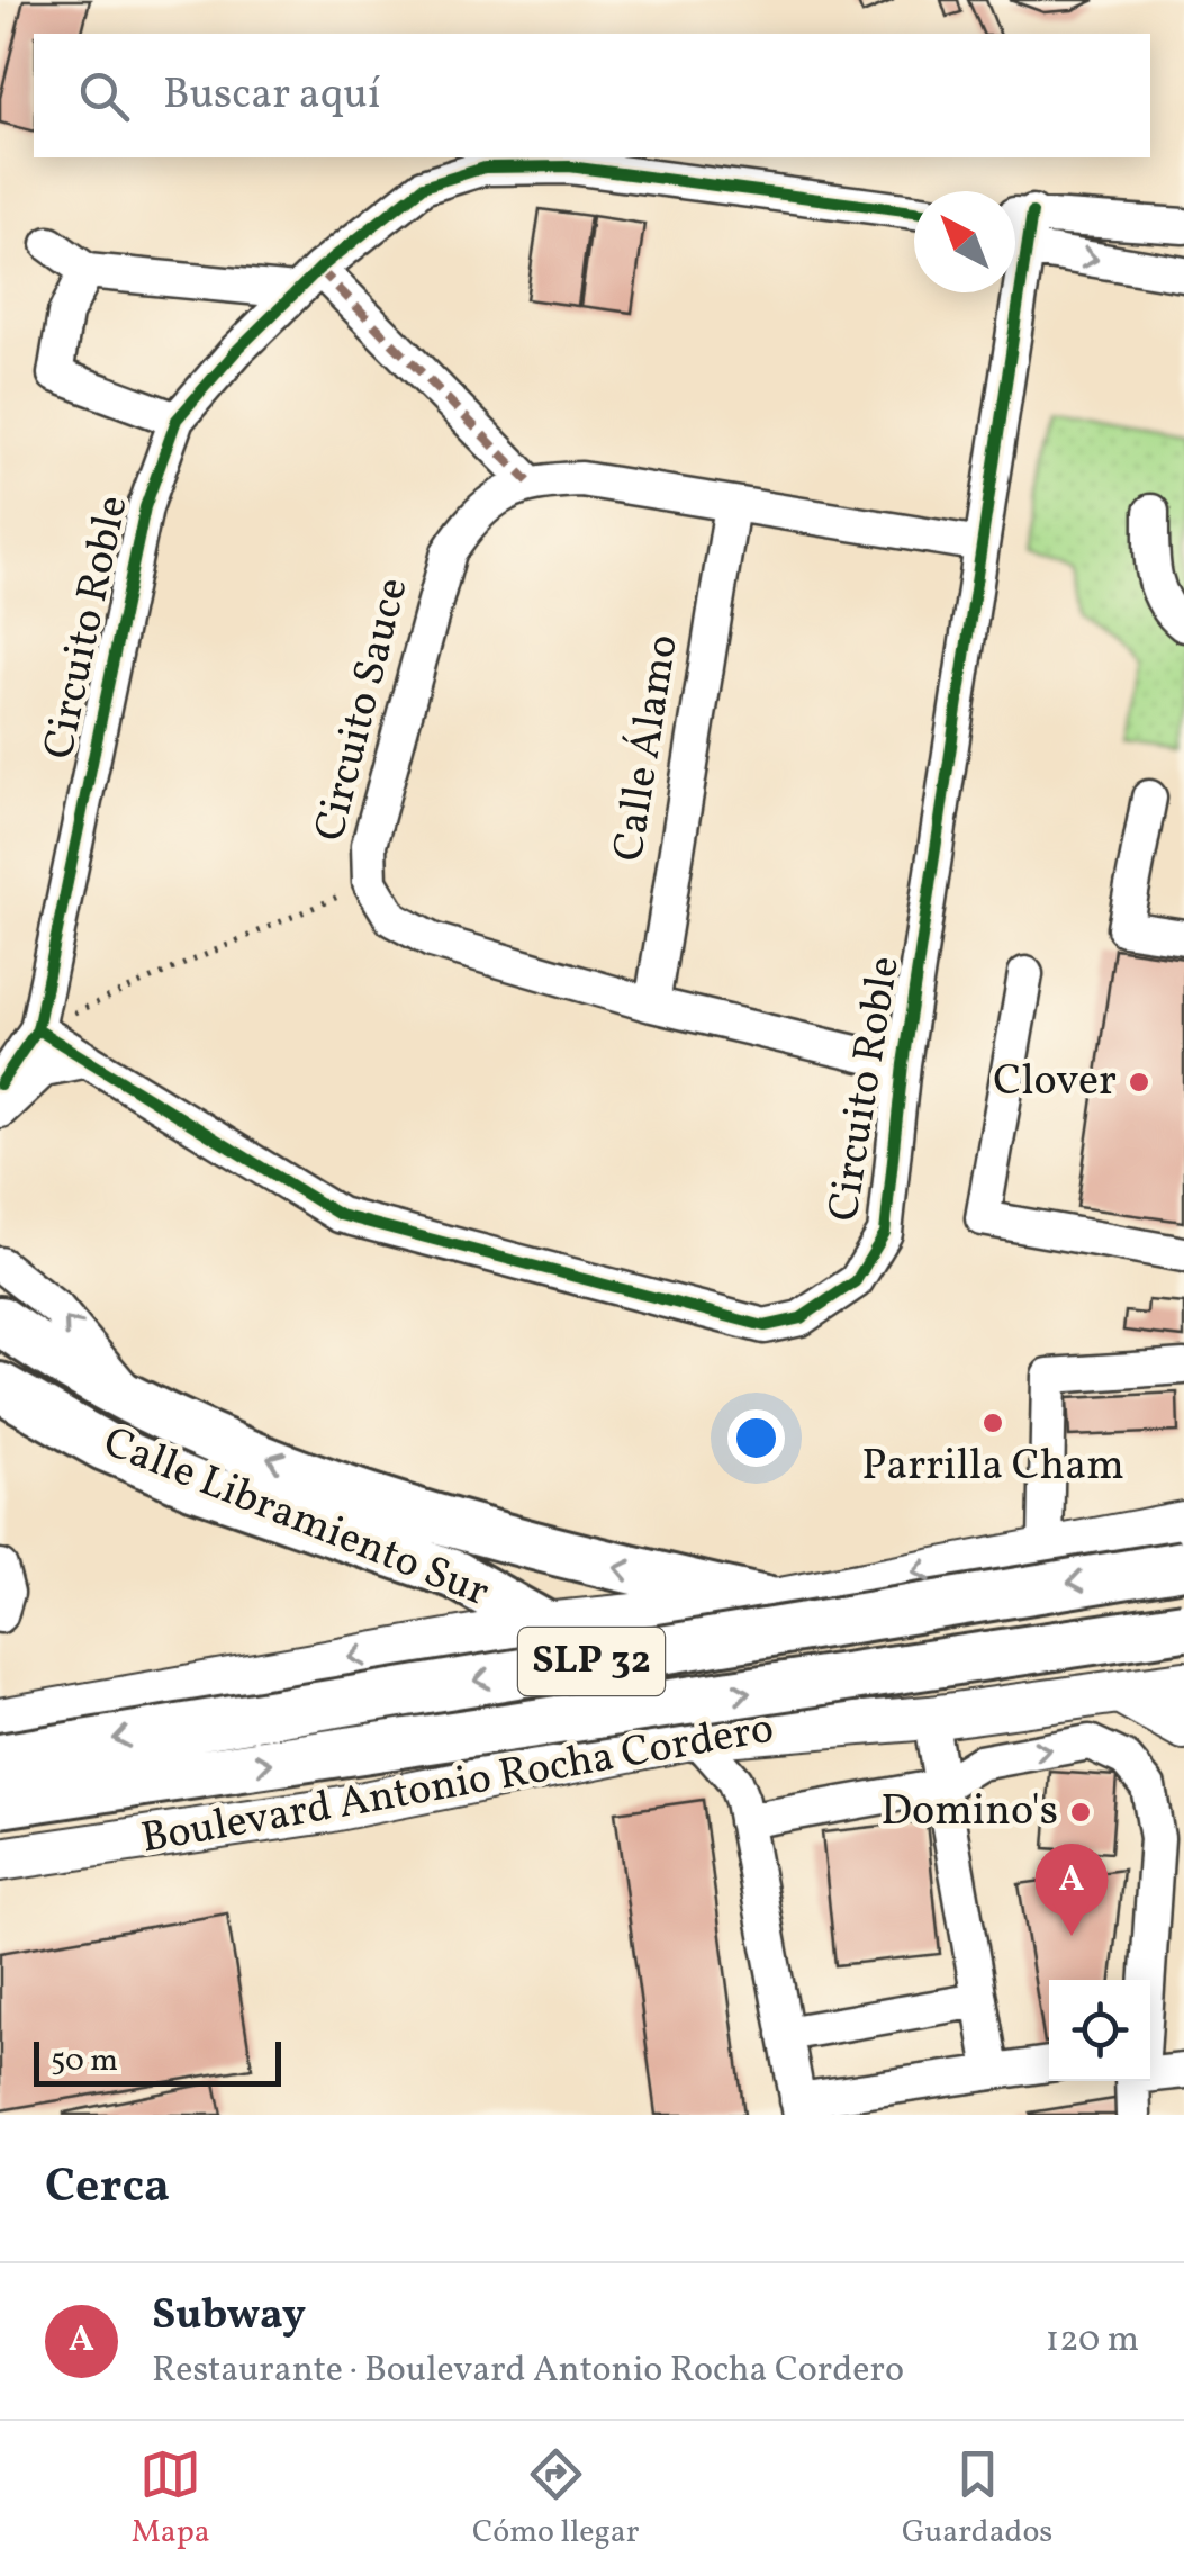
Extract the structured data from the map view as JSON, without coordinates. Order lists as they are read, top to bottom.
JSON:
{
  "streets": {
    "highway": ["Calle Libramiento Sur", "SLP 32"],
    "main road": ["Boulevard Antonio Rocha Cordero"],
    "street": ["Circuito Roble", "Circuito Sauce", "Calle Álamo"]
  },
  "crossings": [
    ["Circuito Roble", "Circuito Sauce"],
    ["Circuito Sauce", "Calle Álamo"],
    ["Calle Libramiento Sur", "Boulevard Antonio Rocha Cordero"]
  ],
  "places": ["Clover", "Parrilla Cham", "Domino's"],
  "scale_bar": "50 m",
  "north": "top left",
  "page": {
    "search": "Buscar aquí",
    "pins": "A",
    "scale": "50 m",
    "heading": "Cerca",
    "list": [
      {
        "mark": "A",
        "name": "Subway",
        "note": "Restaurante · Boulevard Antonio Rocha Cordero",
        "value": "120 m"
      }
    ],
    "nav": ["Mapa", "Cómo llegar", "Guardados"]
  }
}
